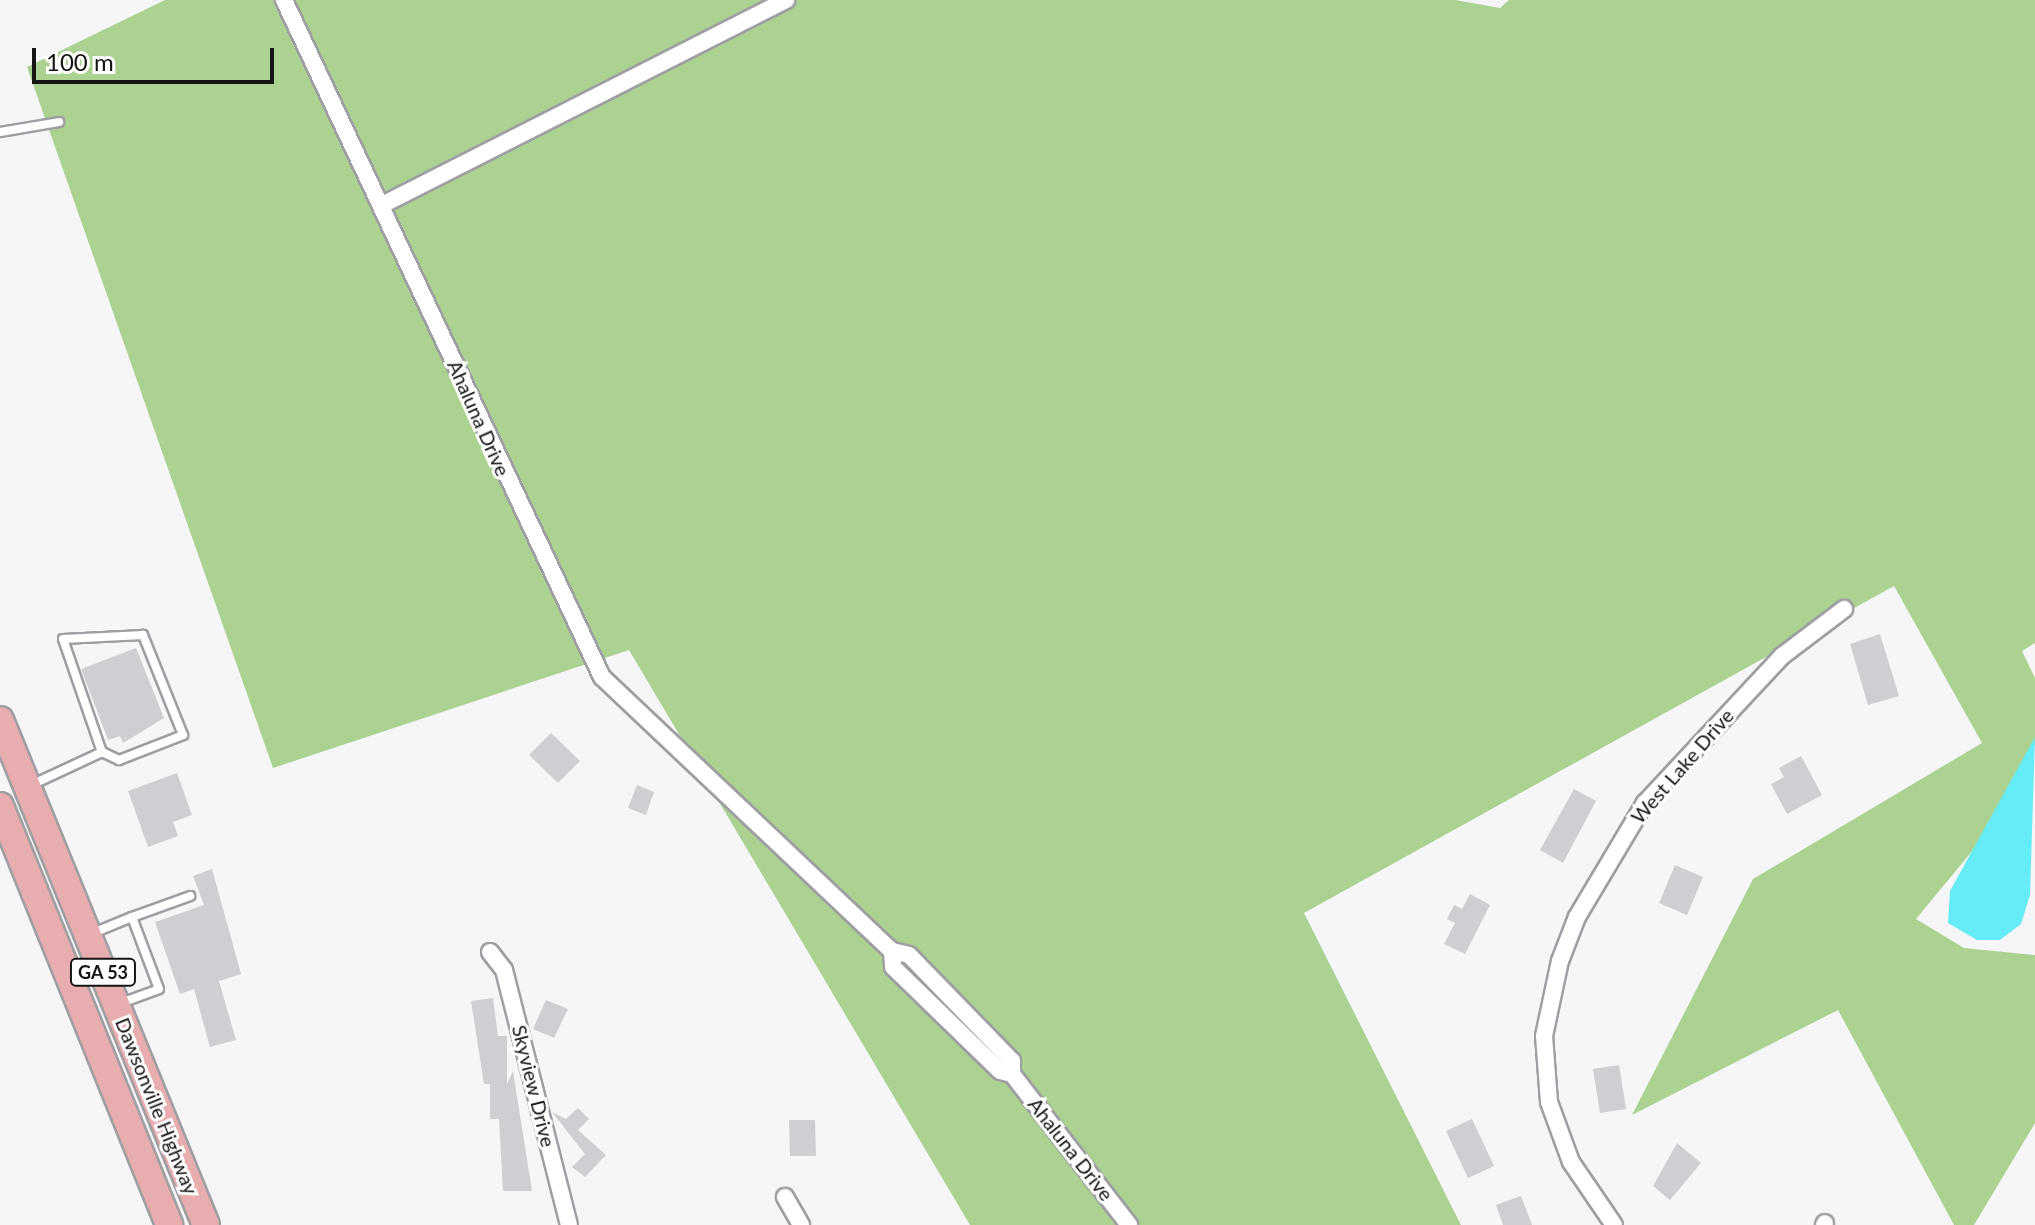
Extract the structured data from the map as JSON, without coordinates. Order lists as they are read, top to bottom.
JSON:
{
  "streets": {
    "main road": ["GA 53", "Dawsonville Highway"],
    "street": ["Ahaluna Drive", "West Lake Drive", "Skyview Drive"]
  },
  "scale_bar": "100 m"
}
